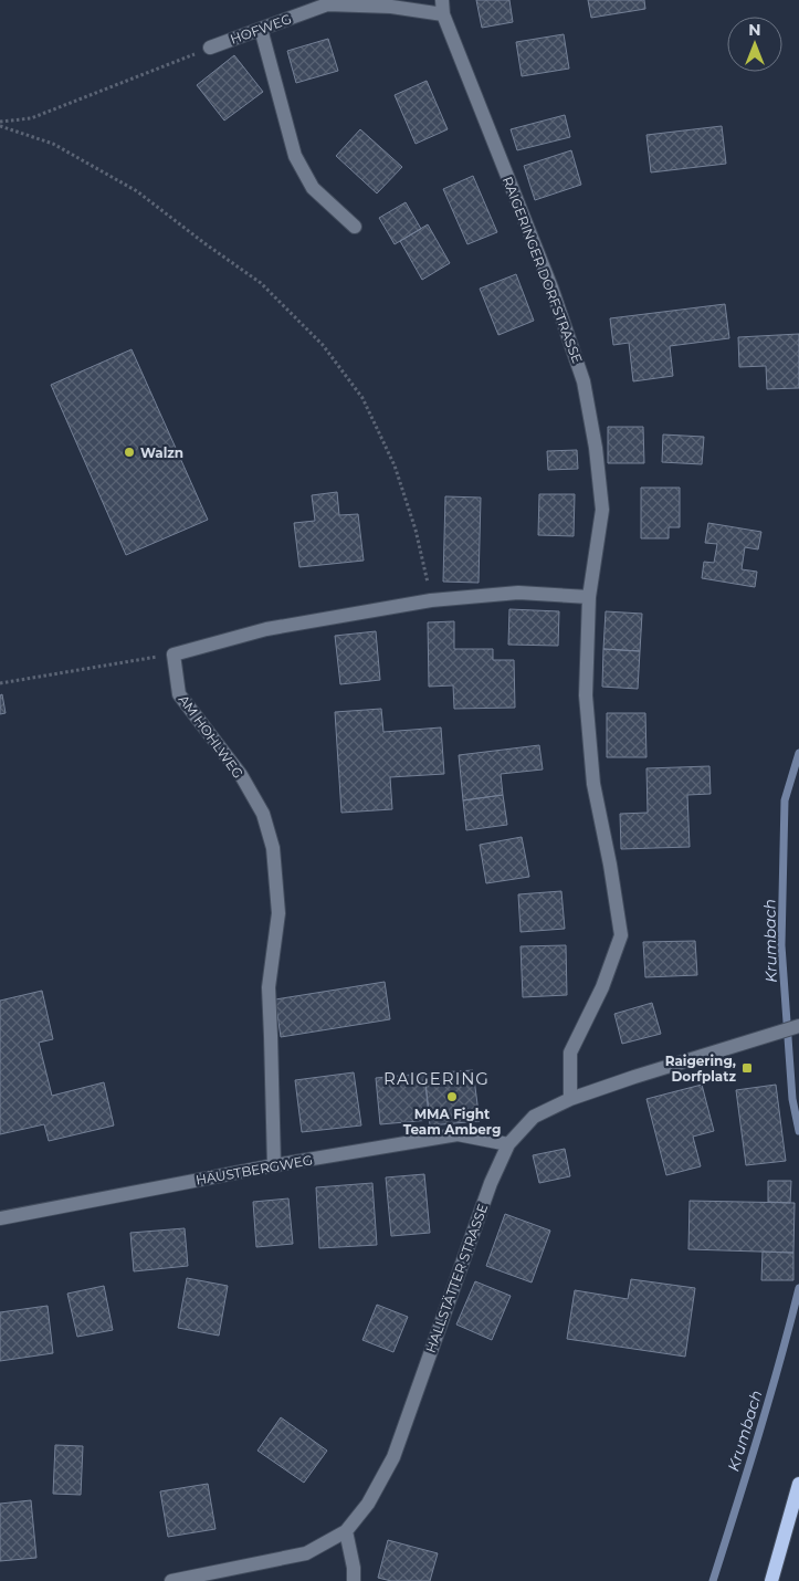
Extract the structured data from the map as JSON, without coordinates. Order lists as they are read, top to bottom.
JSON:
{
  "streets": {
    "street": [
      "HOFWEG",
      "RAIGERINGER DORFSTRASSE",
      "AM HOHLWEG",
      "HÄUSTBERGWEG",
      "HALLSTÄTTER STRASSE"
    ]
  },
  "crossings": [
    ["HOFWEG", "RAIGERINGER DORFSTRASSE"],
    ["RAIGERINGER DORFSTRASSE", "HALLSTÄTTER STRASSE"],
    ["AM HOHLWEG", "HÄUSTBERGWEG"],
    ["HÄUSTBERGWEG", "HALLSTÄTTER STRASSE"]
  ],
  "districts": ["RAIGERING"],
  "water": ["Krumbach"],
  "places": {
    "other": ["Walzn", "MMA Fight Team Amberg"],
    "transit": ["Raigering, Dorfplatz"]
  },
  "north": "top"
}
